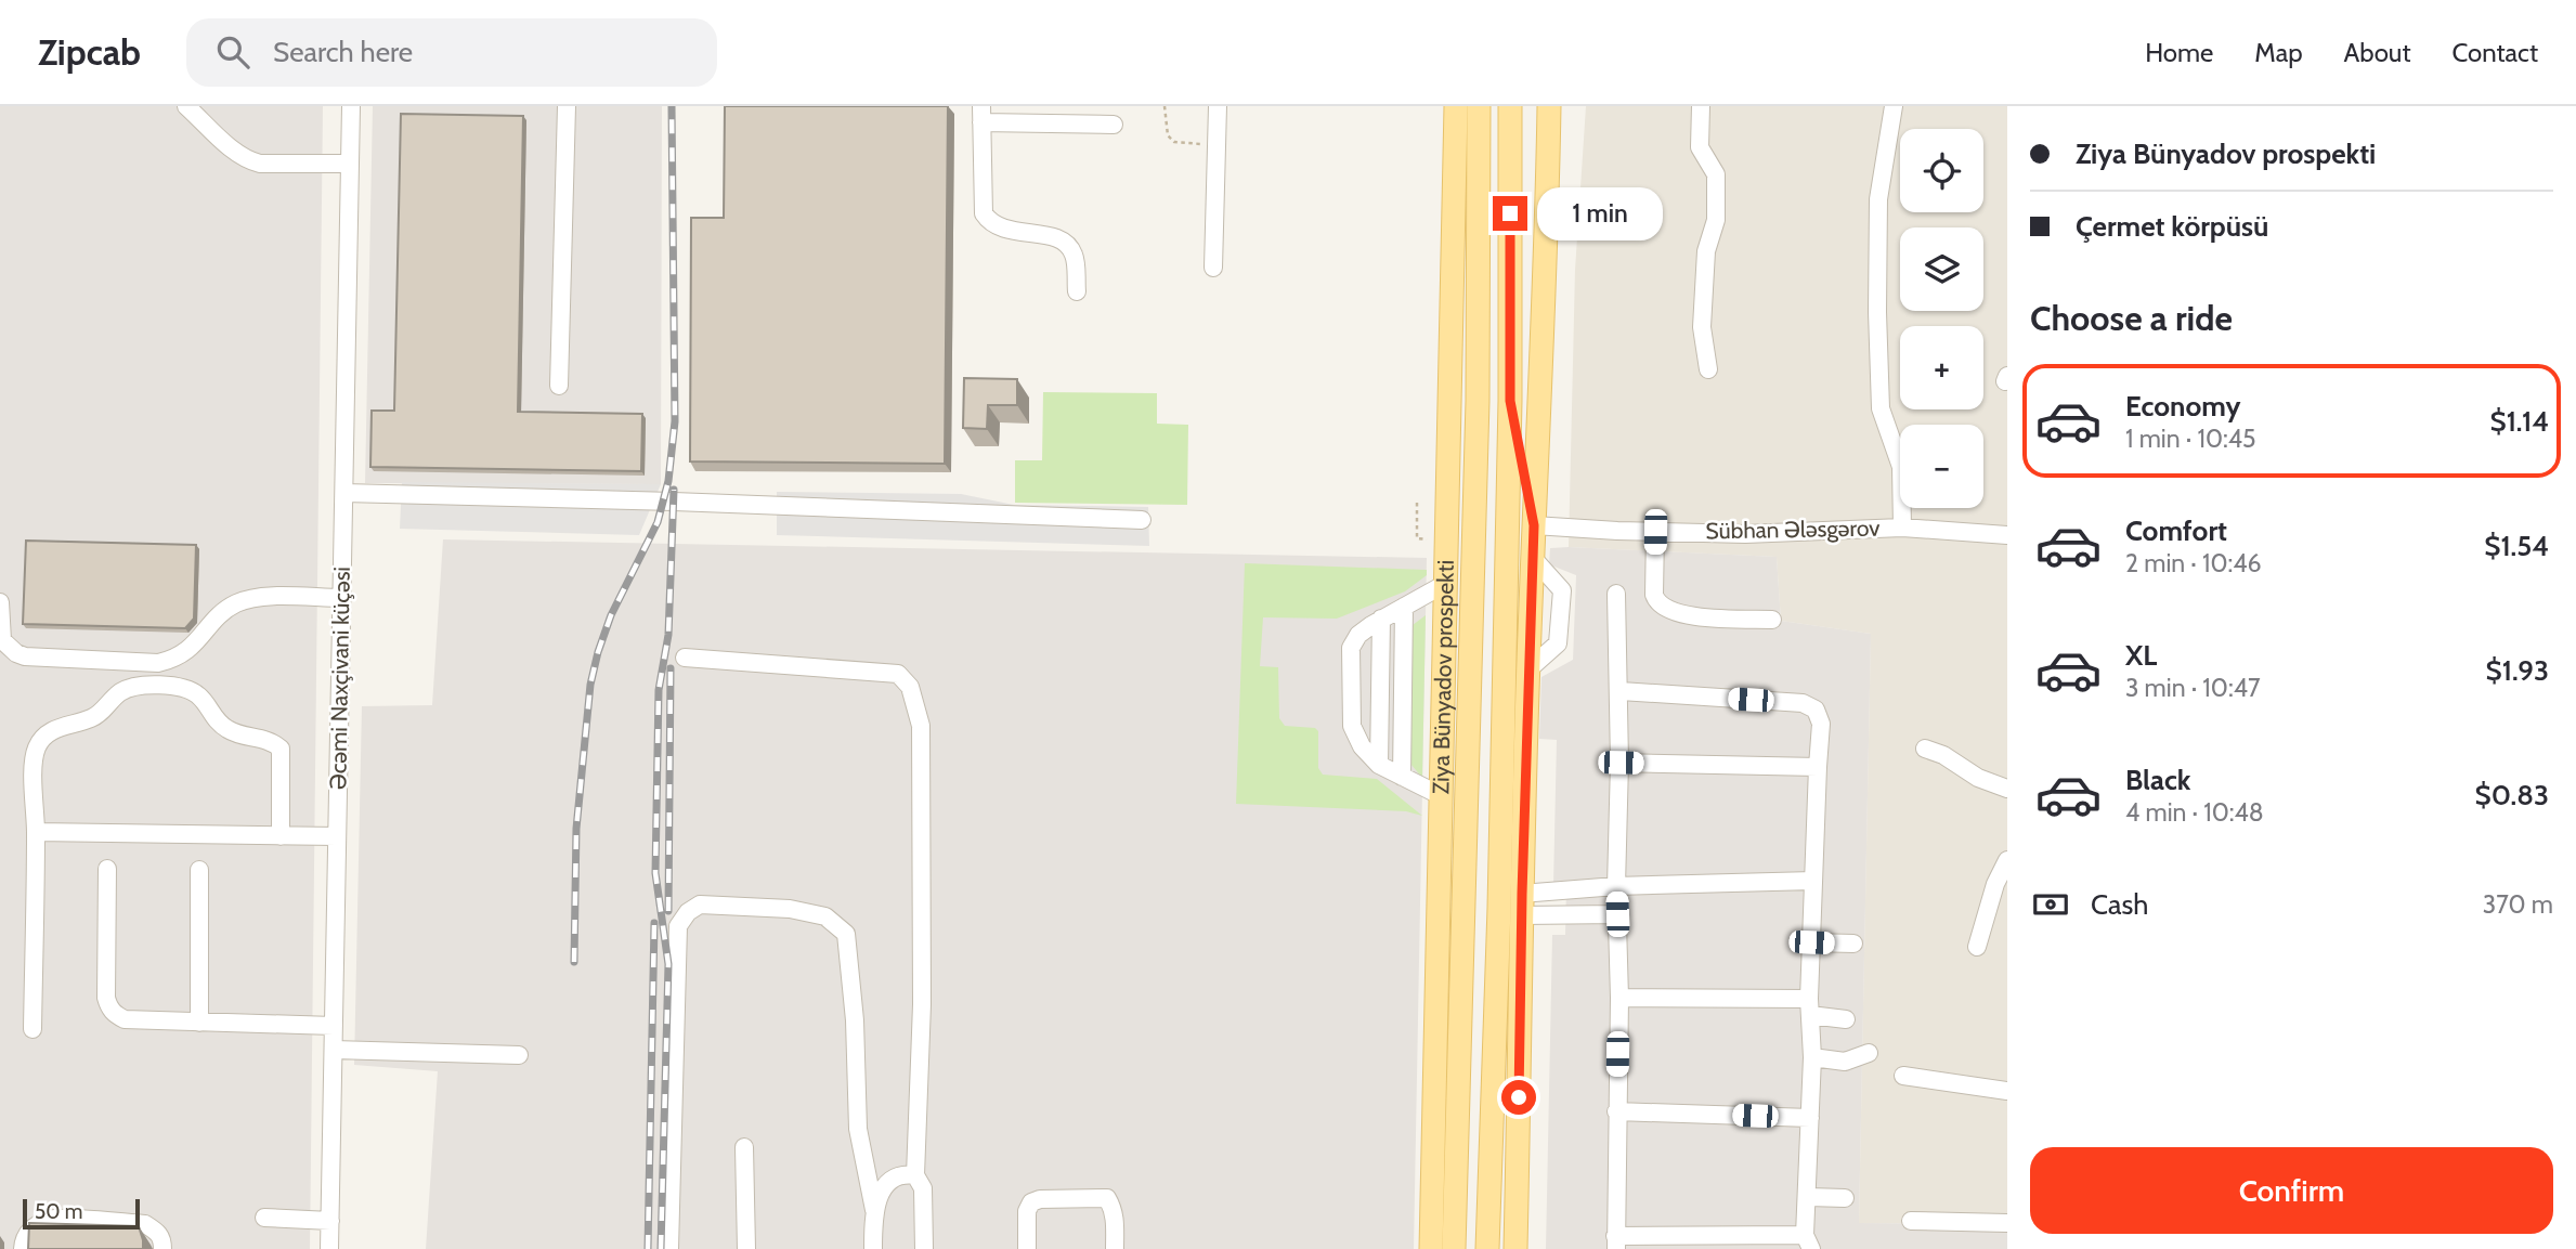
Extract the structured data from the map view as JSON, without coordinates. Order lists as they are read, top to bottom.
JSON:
{
  "streets": {
    "main road": ["Ziya Bünyadov prospekti"],
    "street": ["Sübhan Ələsgərov", "Əcəmi Naxçivani küçəsi"]
  },
  "scale_bar": "50 m",
  "page": {
    "header": "Zipcab",
    "search": "Search here",
    "nav": [
      "Home",
      "Map",
      "About",
      "Contact"
    ],
    "banner": ["Ziya Bünyadov prospekti", "Çermet körpüsü"],
    "map_buttons": ["+", "−"],
    "bubble": "1 min",
    "heading": "Choose a ride",
    "list": [
      {
        "name": "Economy",
        "note": "1 min · 10:45",
        "value": "$1.14"
      },
      {
        "name": "Comfort",
        "note": "2 min · 10:46",
        "value": "$1.54"
      },
      {
        "name": "XL",
        "note": "3 min · 10:47",
        "value": "$1.93"
      },
      {
        "name": "Black",
        "note": "4 min · 10:48",
        "value": "$0.83"
      }
    ],
    "pay": ["Cash", "370 m"],
    "buttons": "Confirm",
    "scale": "50 m"
  }
}
